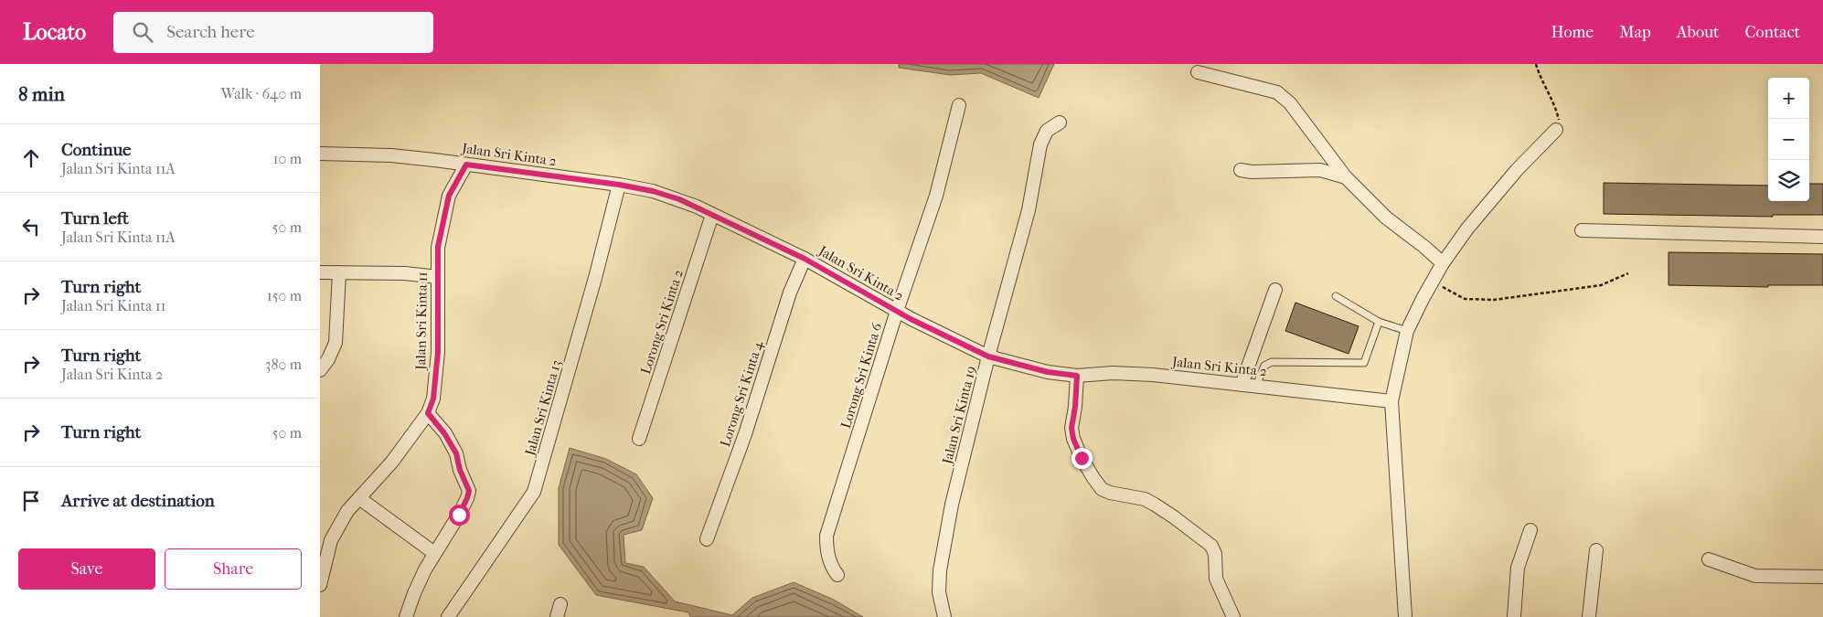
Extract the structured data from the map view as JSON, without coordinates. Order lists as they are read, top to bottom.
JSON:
{
  "streets": {
    "street": [
      "Jalan Sri Kinta 2",
      "Jalan Sri Kinta 11",
      "Lorong Sri Kinta 2",
      "Lorong Sri Kinta 6",
      "Lorong Sri Kinta 4",
      "Jalan Sri Kinta 13",
      "Jalan Sri Kinta 19"
    ]
  },
  "crossings": [
    ["Jalan Sri Kinta 2", "Jalan Sri Kinta 11"],
    ["Jalan Sri Kinta 2", "Lorong Sri Kinta 2"],
    ["Jalan Sri Kinta 2", "Lorong Sri Kinta 6"],
    ["Jalan Sri Kinta 2", "Lorong Sri Kinta 4"],
    ["Jalan Sri Kinta 2", "Jalan Sri Kinta 13"],
    ["Jalan Sri Kinta 2", "Jalan Sri Kinta 19"]
  ],
  "page": {
    "header": "Locato",
    "search": "Search here",
    "nav": [
      "Home",
      "Map",
      "About",
      "Contact"
    ],
    "heading": ["8 min", "Walk · 640 m"],
    "map_buttons": ["+", "−"],
    "list": [
      ["Continue", "Jalan Sri Kinta 11A", "10 m"],
      ["Turn left", "Jalan Sri Kinta 11A", "50 m"],
      ["Turn right", "Jalan Sri Kinta 11", "150 m"],
      ["Turn right", "Jalan Sri Kinta 2", "380 m"],
      ["Turn right", "50 m"],
      "Arrive at destination"
    ],
    "buttons": ["Save", "Share"]
  }
}
